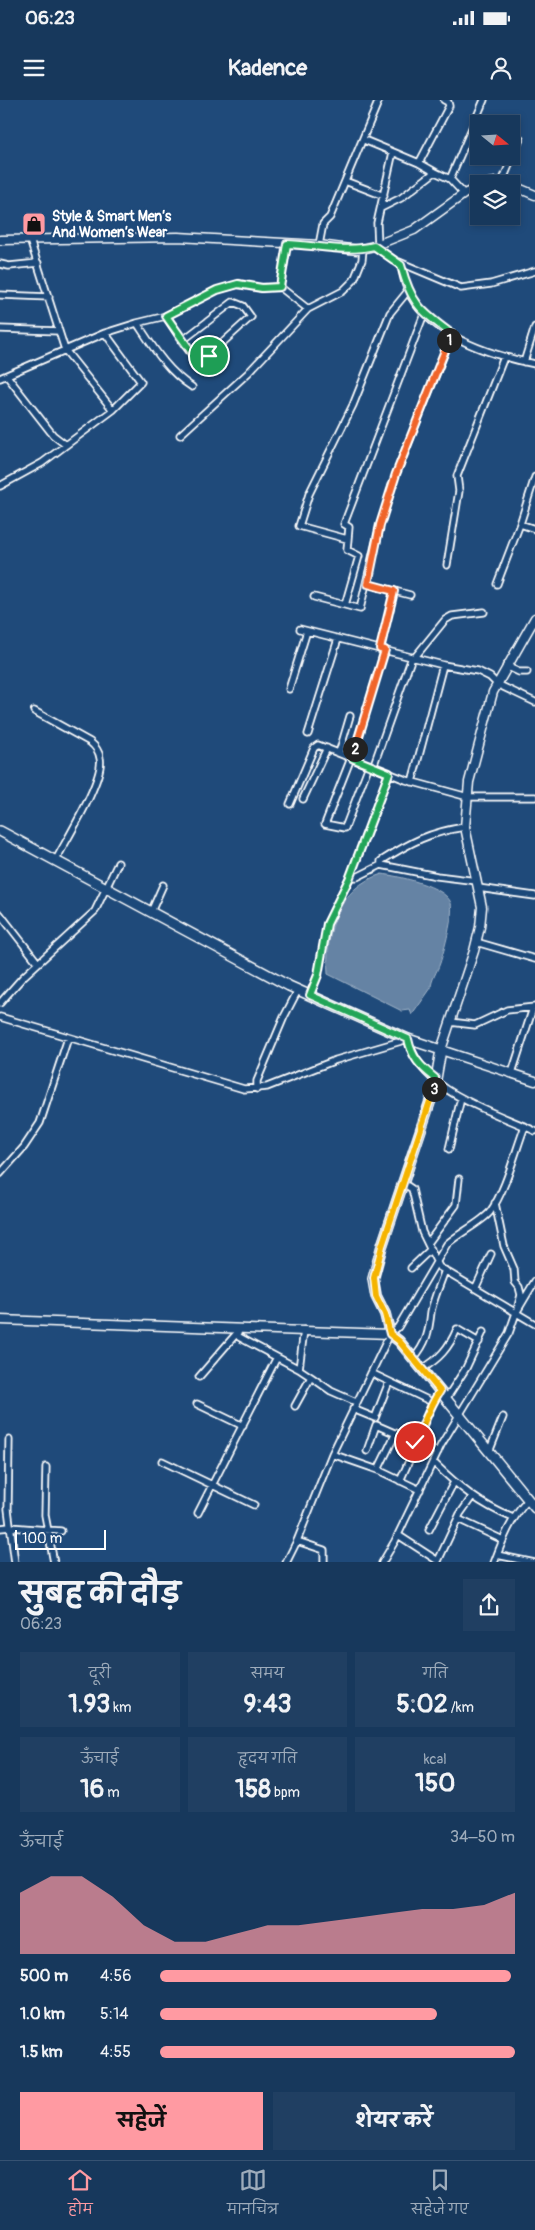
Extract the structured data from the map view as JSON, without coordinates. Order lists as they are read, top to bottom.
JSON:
{
  "places": {
    "shop": ["Style & Smart Men’s And Women’s Wear"]
  },
  "scale_bar": "100 m",
  "north": "right",
  "page": {
    "status": "06:23",
    "header": "Kadence",
    "pins": ["1", "2", "3"],
    "scale": "100 m",
    "heading": ["सुबह की दौड़", "06:23"],
    "stats": [
      ["दूरी", "1.93 km"],
      ["समय", "9:43"],
      ["गति", "5:02 /km"],
      ["ऊँचाई", "16 m"],
      ["हृदय गति", "158 bpm"],
      ["kcal", "150"]
    ],
    "chart": ["ऊँचाई", "34–50 m"],
    "list": [
      {
        "name": "500 m",
        "note": "4:56"
      },
      {
        "name": "1.0 km",
        "note": "5:14"
      },
      {
        "name": "1.5 km",
        "note": "4:55"
      }
    ],
    "buttons": ["सहेजें", "शेयर करें"],
    "tabs": ["होम", "मानचित्र", "सहेजे गए"]
  }
}
